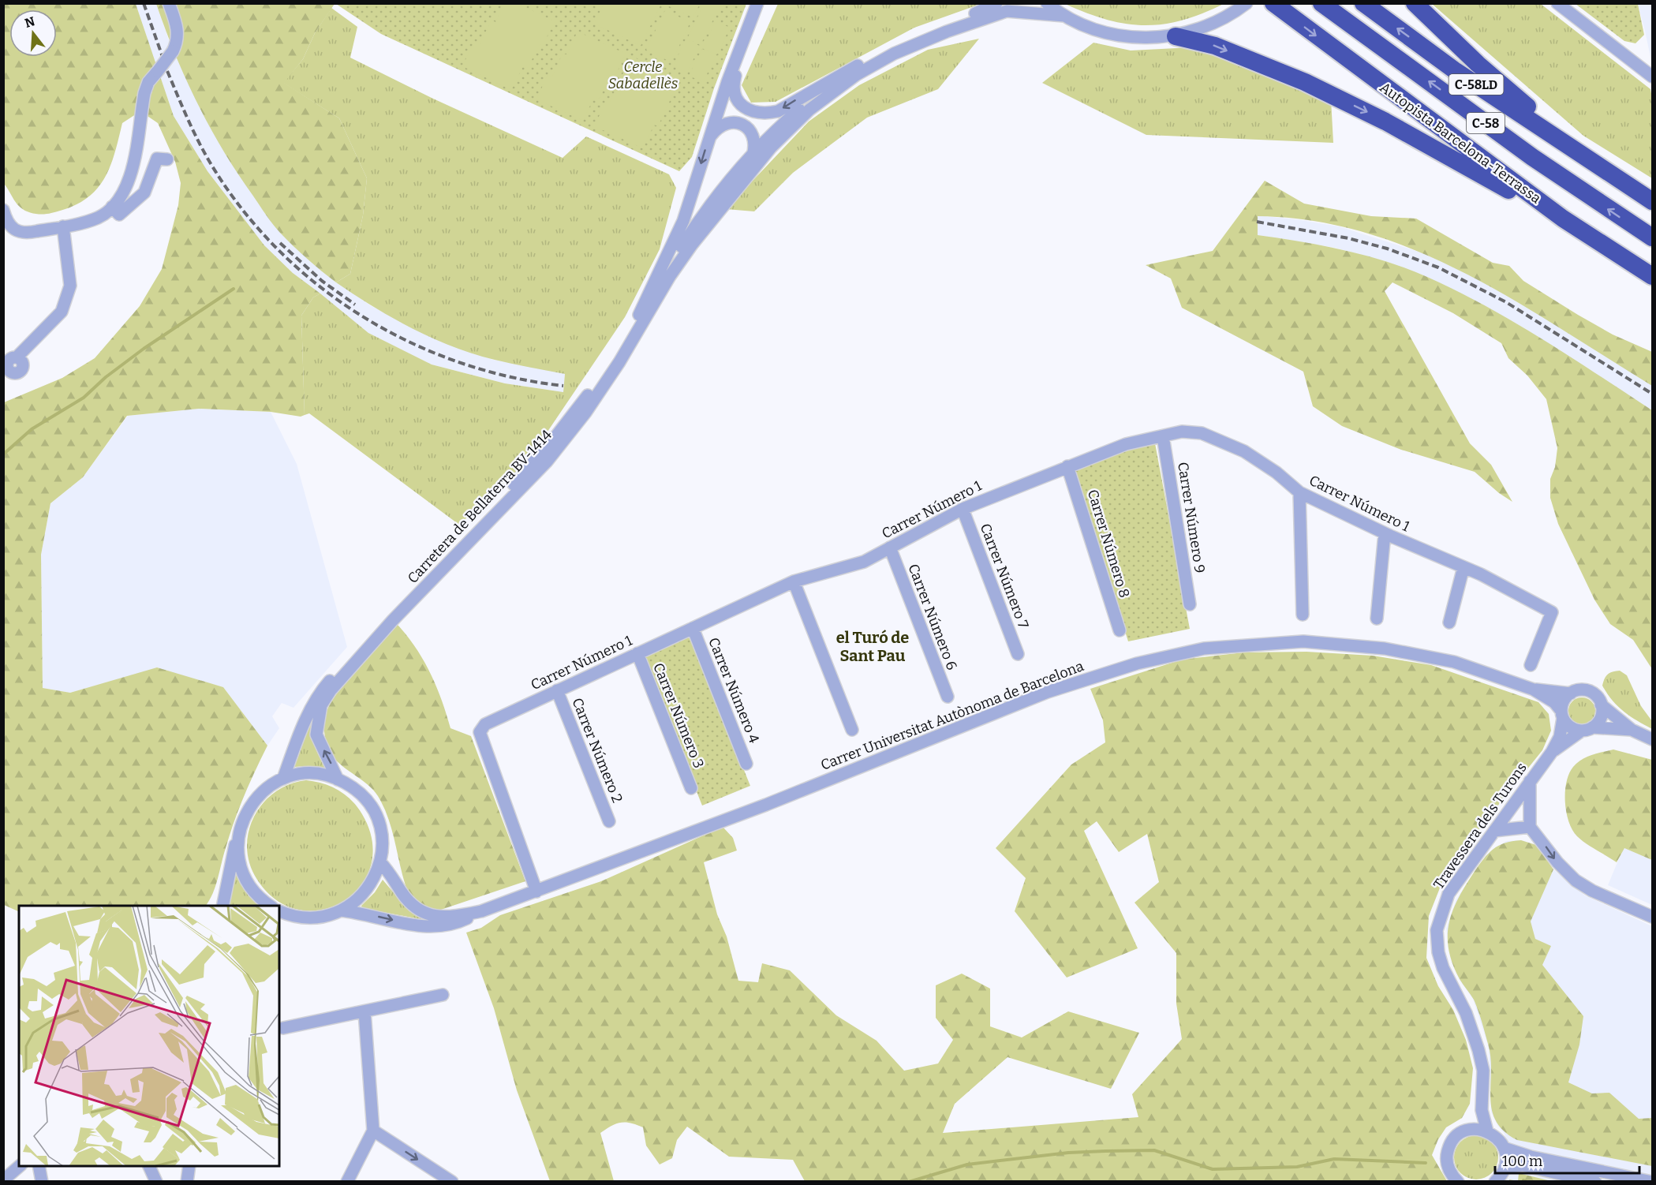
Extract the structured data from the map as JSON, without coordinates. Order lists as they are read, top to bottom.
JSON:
{
  "streets": {
    "highway": ["C-58LD", "C-58", "Autopista Barcelona-Terrassa"],
    "street": [
      "Carrer Número 1",
      "Carretera de Bellaterra BV-1414",
      "Carrer Número 9",
      "Carrer Número 8",
      "Carrer Número 7",
      "Carrer Número 6",
      "Carrer Número 4",
      "Carrer Número 3",
      "Carrer Universitat Autònoma de Barcelona",
      "Carrer Número 2",
      "Travessera dels Turons"
    ]
  },
  "crossings": [
    ["Carrer Número 1", "Carrer Número 9"],
    ["Carrer Número 1", "Carrer Número 8"],
    ["Carrer Número 1", "Carrer Número 7"],
    ["Carrer Número 1", "Carrer Número 6"],
    ["Carrer Número 1", "Carrer Número 4"],
    ["Carrer Número 1", "Carrer Número 3"],
    ["Carrer Número 1", "Carrer Universitat Autònoma de Barcelona"],
    ["Carrer Número 1", "Carrer Número 2"],
    ["Carrer Universitat Autònoma de Barcelona", "Travessera dels Turons"]
  ],
  "districts": ["el Turó de Sant Pau"],
  "parks": ["Cercle Sabadellès"],
  "scale_bar": "100 m",
  "north": "top"
}
